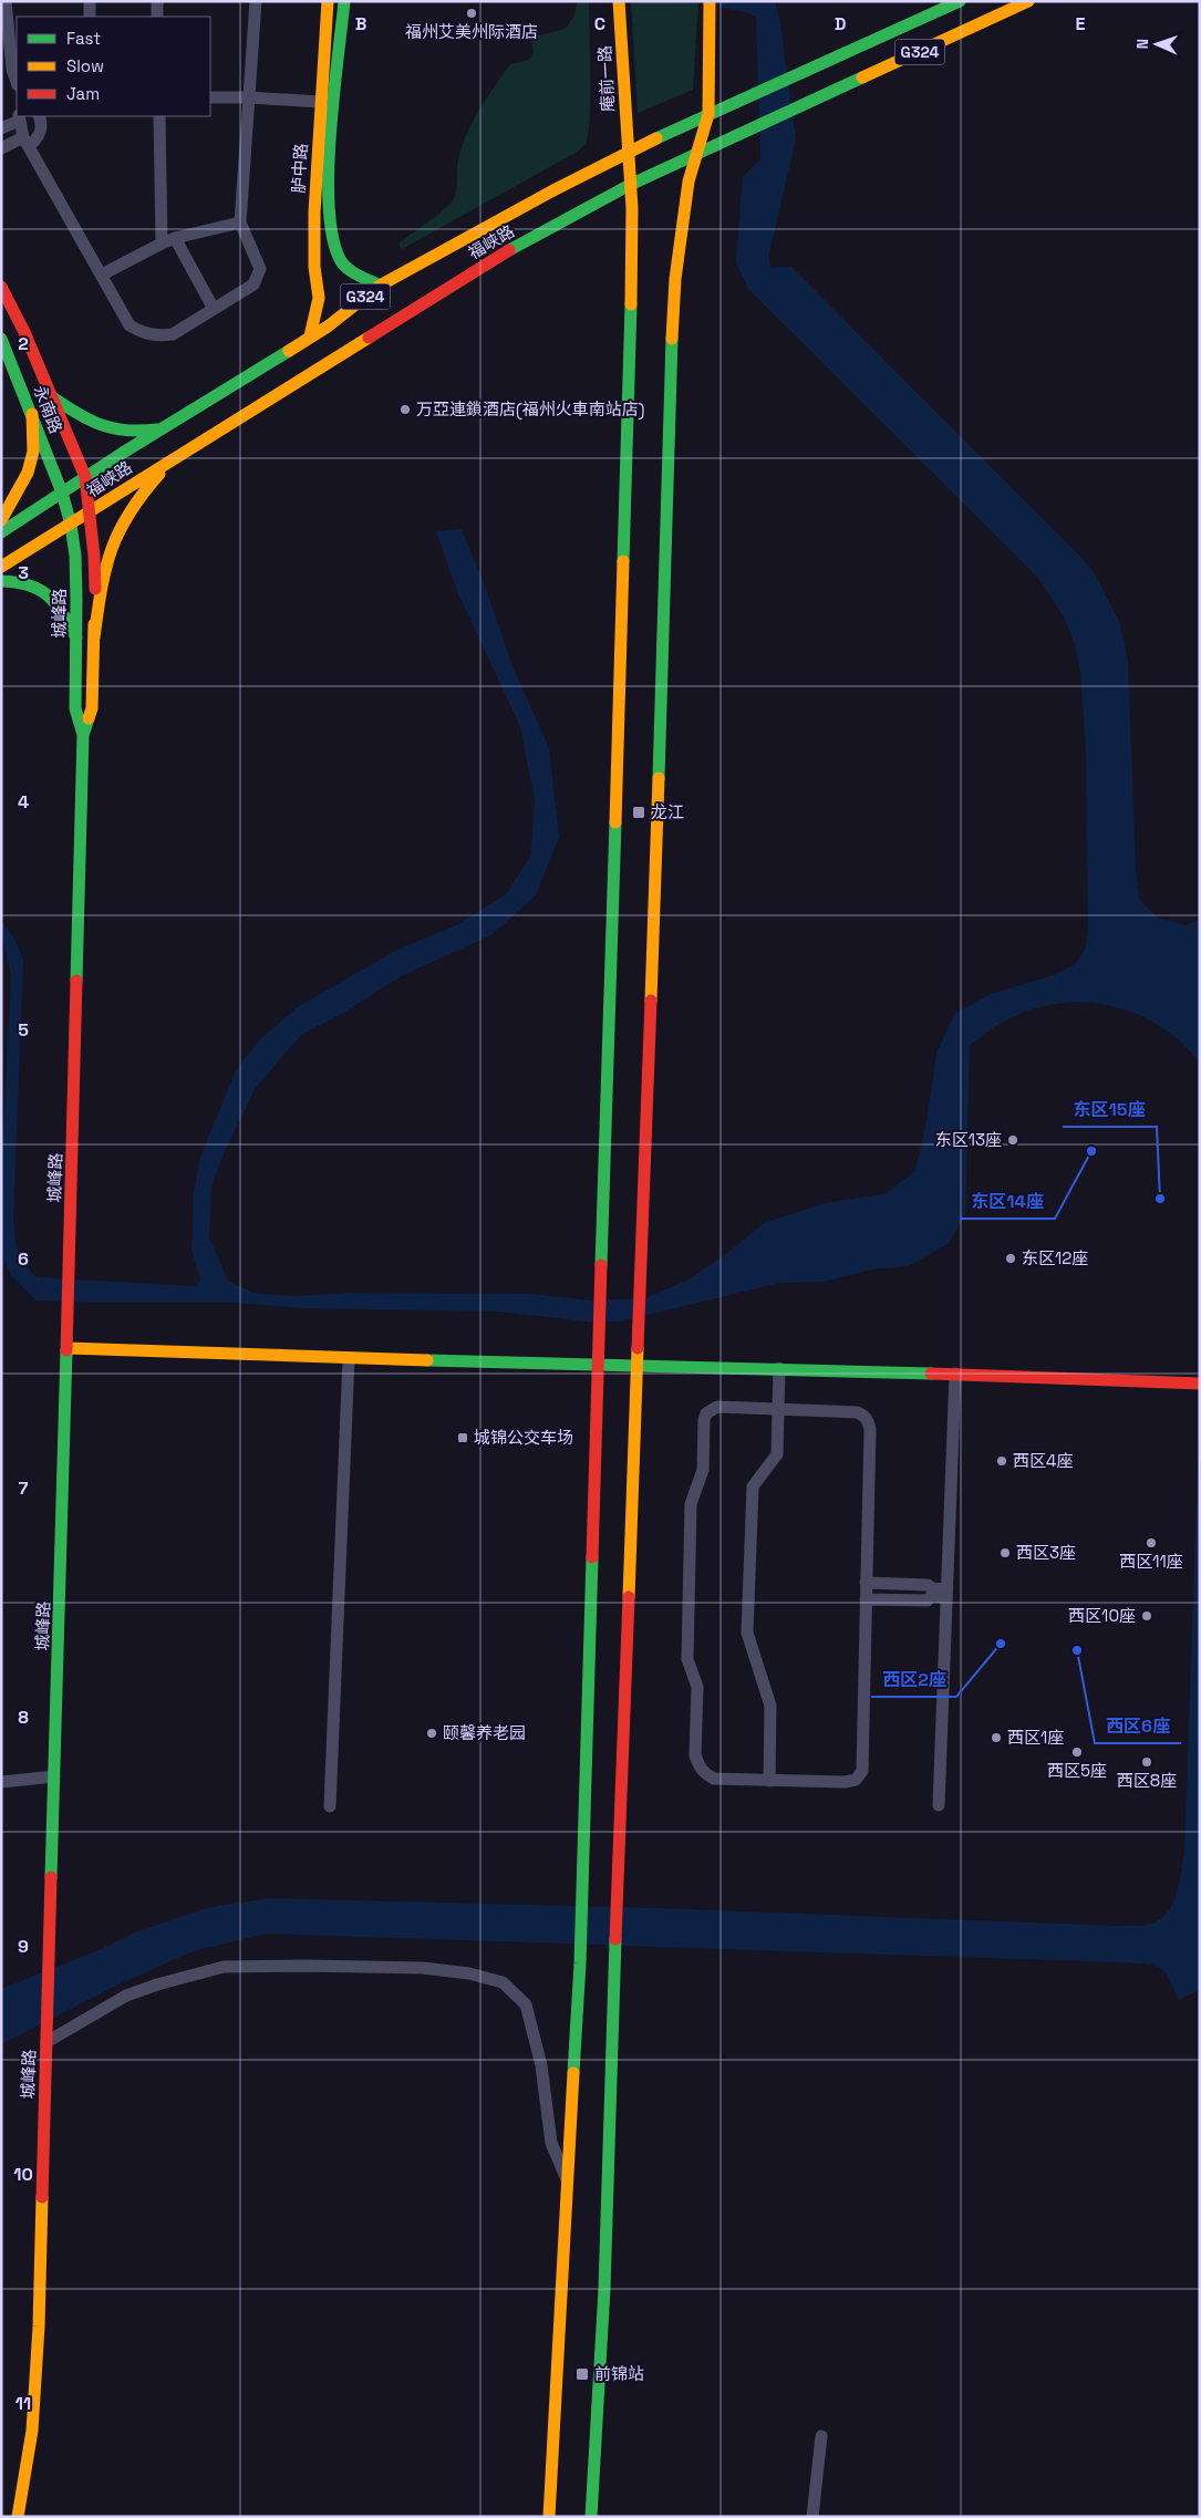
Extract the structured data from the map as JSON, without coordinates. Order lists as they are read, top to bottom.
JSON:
{
  "streets": {
    "main road": [
      "G324",
      "庵前一路",
      "胪中路",
      "福峡路",
      "永南路",
      "城峰路"
    ]
  },
  "crossings": [
    ["庵前一路", "福峡路"],
    ["胪中路", "福峡路"],
    ["福峡路", "永南路"],
    ["福峡路", "城峰路"],
    ["永南路", "城峰路"]
  ],
  "places": {
    "other": [
      "福州艾美州际酒店",
      "万亞連鎖酒店(福州火車南站店)",
      "东区13座",
      "东区14座",
      "东区15座",
      "东区12座",
      "西区4座",
      "西区11座",
      "西区3座",
      "西区10座",
      "西区2座",
      "西区6座",
      "颐馨养老园",
      "西区1座",
      "西区5座",
      "西区8座"
    ],
    "transit": ["龙江", "城锦公交车场", "前锦站"]
  },
  "legend": ["Fast", "Slow", "Jam"],
  "north": "left",
  "grid": {
    "columns": [
      "B",
      "C",
      "D",
      "E"
    ],
    "rows": [
      "2",
      "3",
      "4",
      "5",
      "6",
      "7",
      "8",
      "9",
      "10",
      "11"
    ]
  }
}
